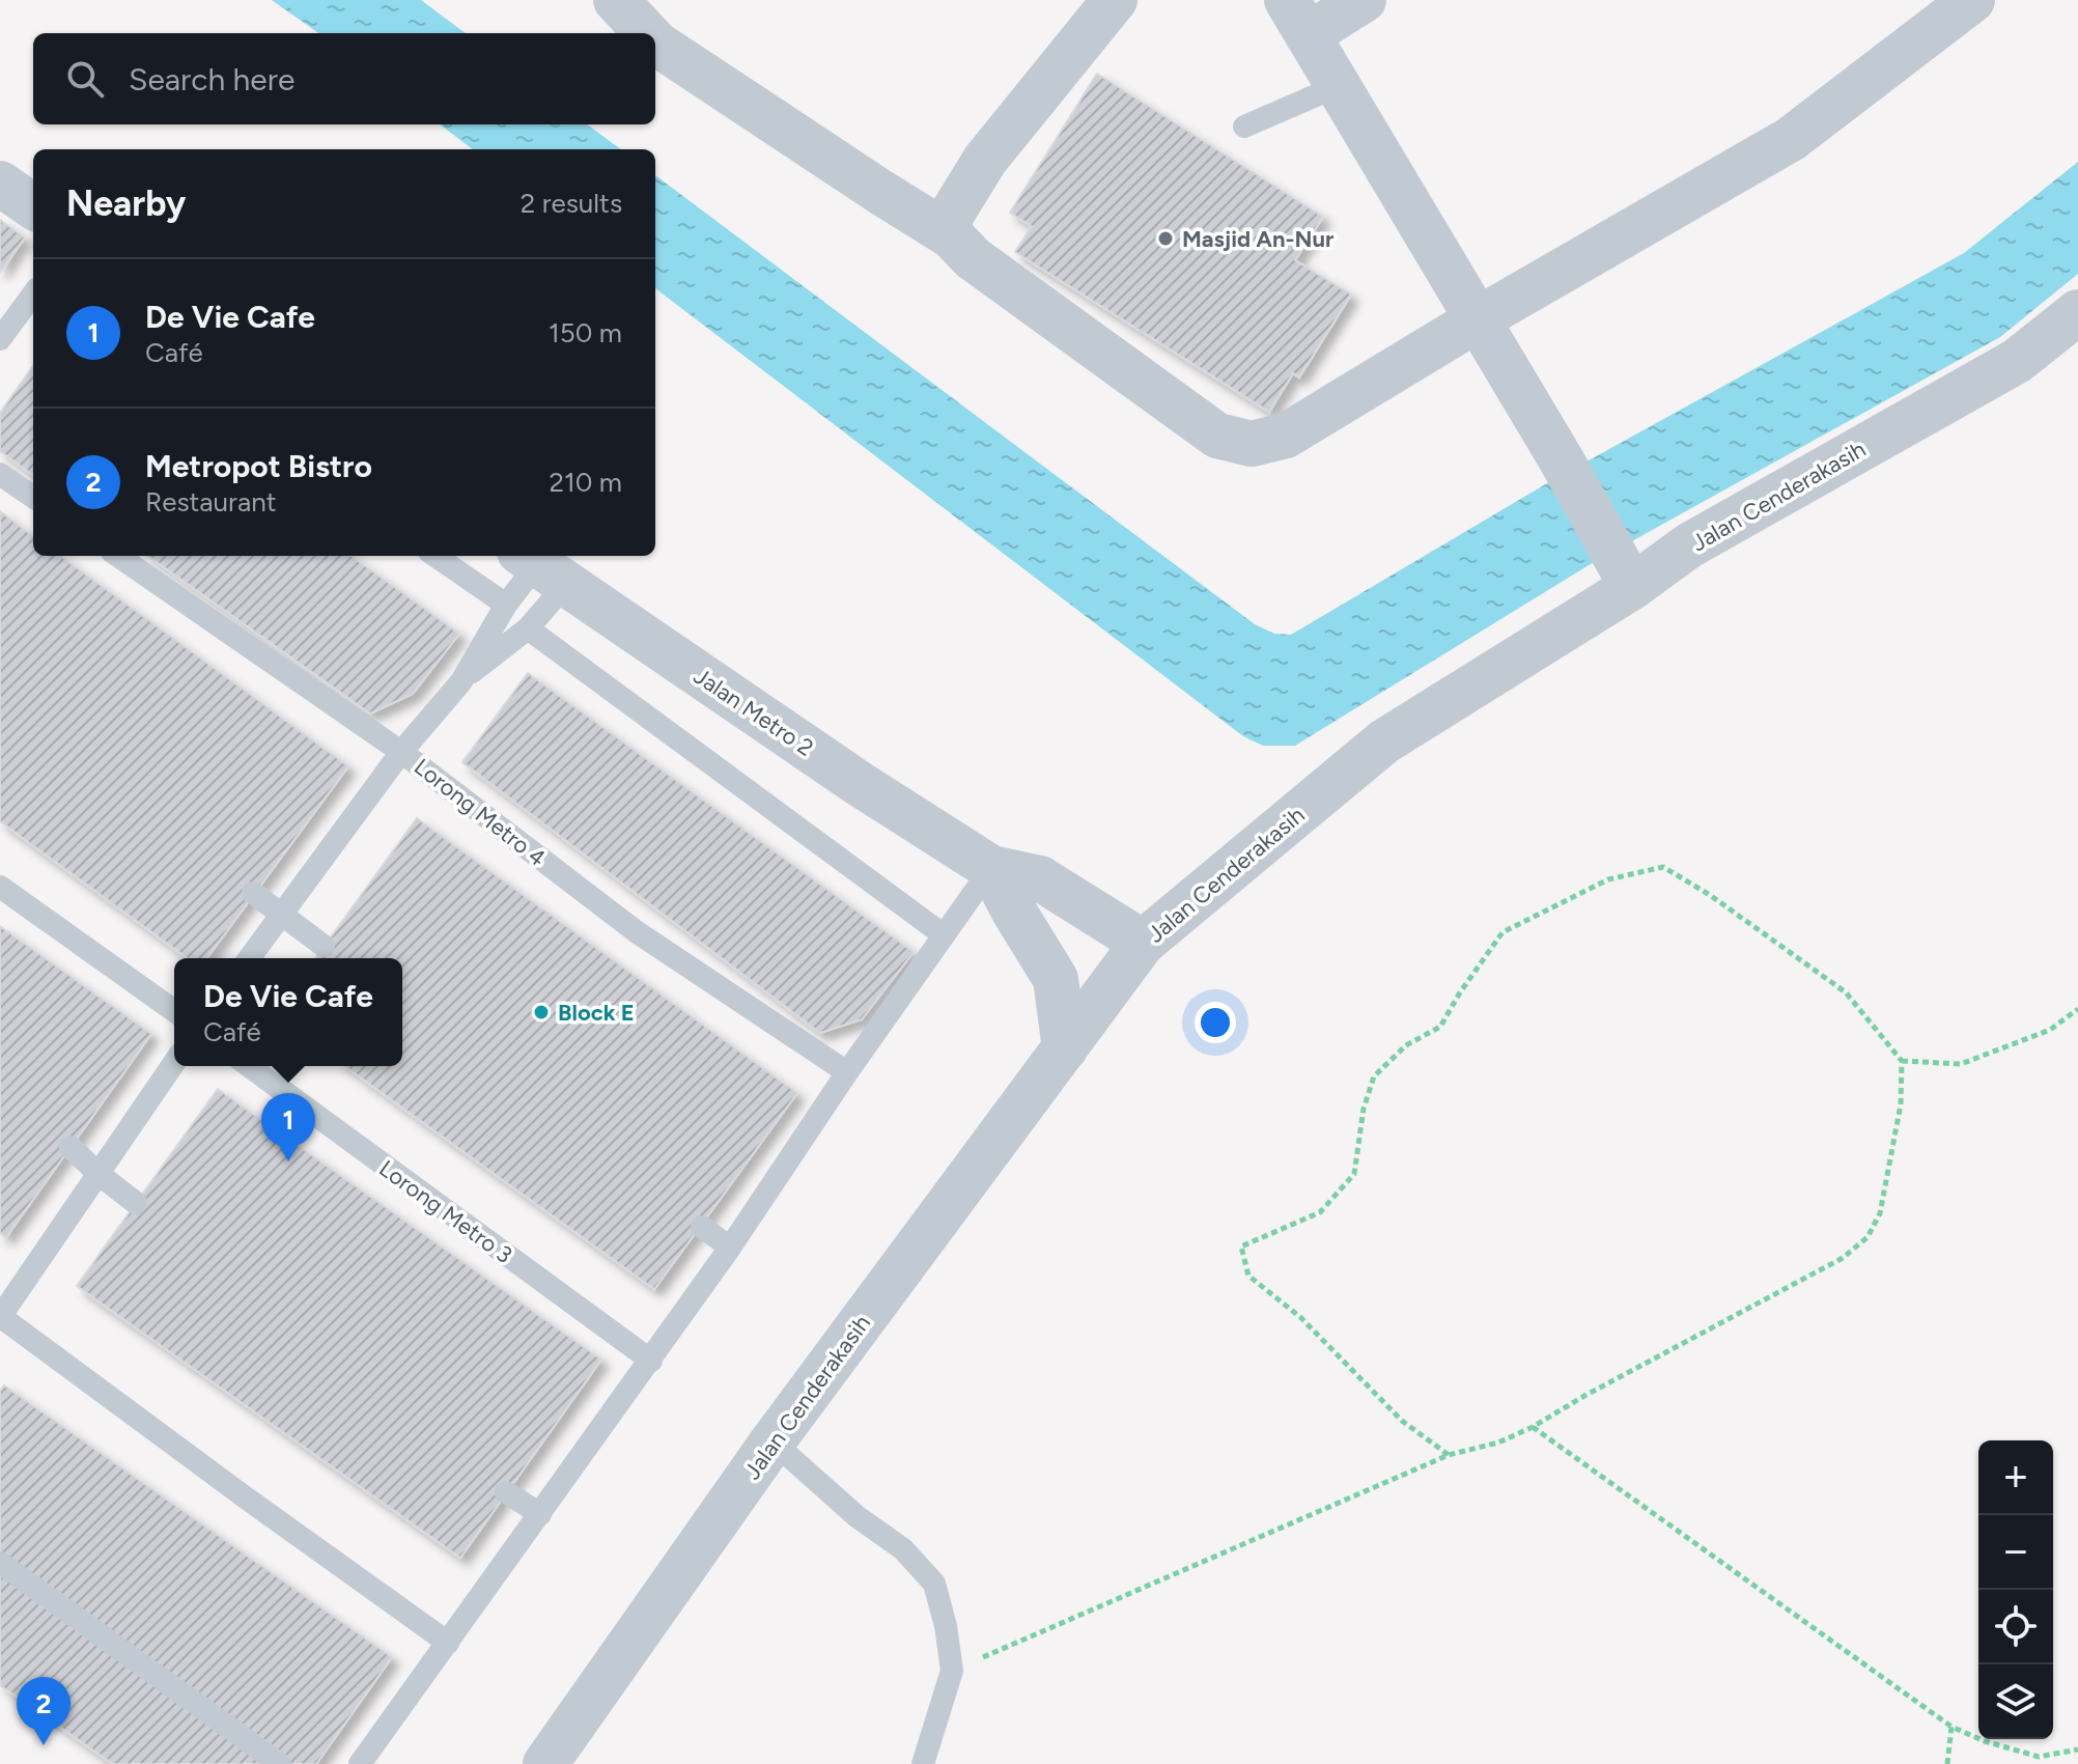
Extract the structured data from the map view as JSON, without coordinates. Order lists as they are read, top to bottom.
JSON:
{
  "streets": {
    "street": ["Jalan Cenderakasih", "Jalan Metro 2"],
    "lane": ["Lorong Metro 4", "Lorong Metro 3"]
  },
  "crossings": [
    ["Jalan Cenderakasih", "Jalan Metro 2"]
  ],
  "places": ["Masjid An-Nur", "Block E"],
  "page": {
    "search": "Search here",
    "heading": ["Nearby", "2 results"],
    "list": [
      {
        "mark": "1",
        "name": "De Vie Cafe",
        "note": "Café",
        "value": "150 m"
      },
      {
        "mark": "2",
        "name": "Metropot Bistro",
        "note": "Restaurant",
        "value": "210 m"
      }
    ],
    "popup": ["De Vie Cafe", "Café"],
    "pins": ["1", "2"],
    "map_buttons": ["+", "−"]
  }
}
